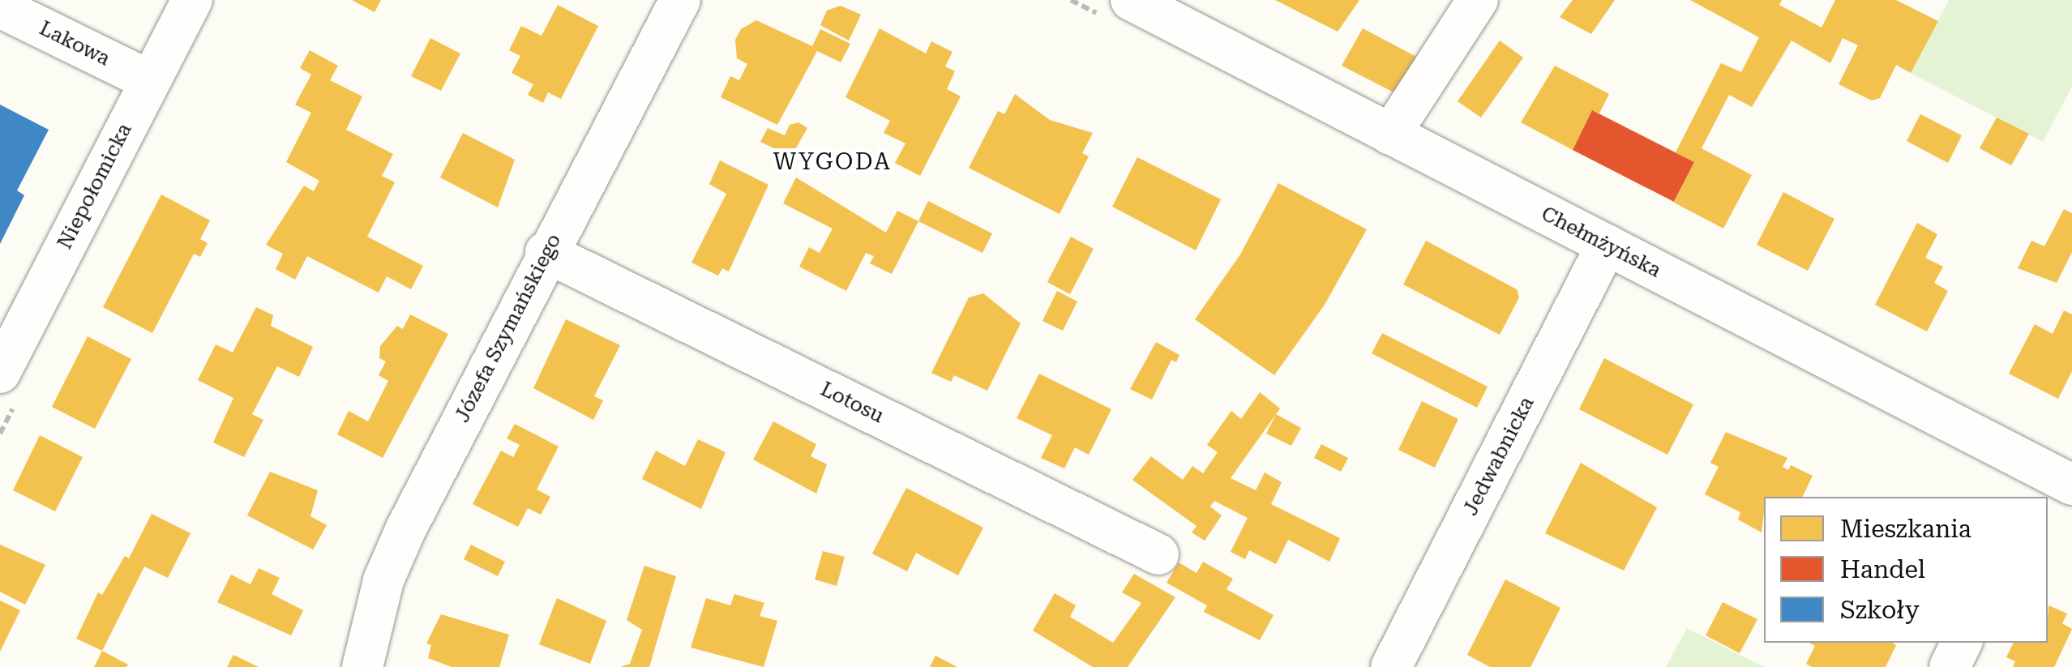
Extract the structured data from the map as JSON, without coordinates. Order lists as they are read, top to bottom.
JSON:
{
  "streets": {
    "street": [
      "Lakowa",
      "Niepołomicka",
      "Chełmżyńska",
      "Józefa Szymańskiego",
      "Lotosu",
      "Jedwabnicka"
    ]
  },
  "crossings": [
    ["Lakowa", "Niepołomicka"],
    ["Chełmżyńska", "Jedwabnicka"],
    ["Józefa Szymańskiego", "Lotosu"]
  ],
  "districts": ["WYGODA"],
  "legend": ["Mieszkania", "Handel", "Szkoły"]
}
